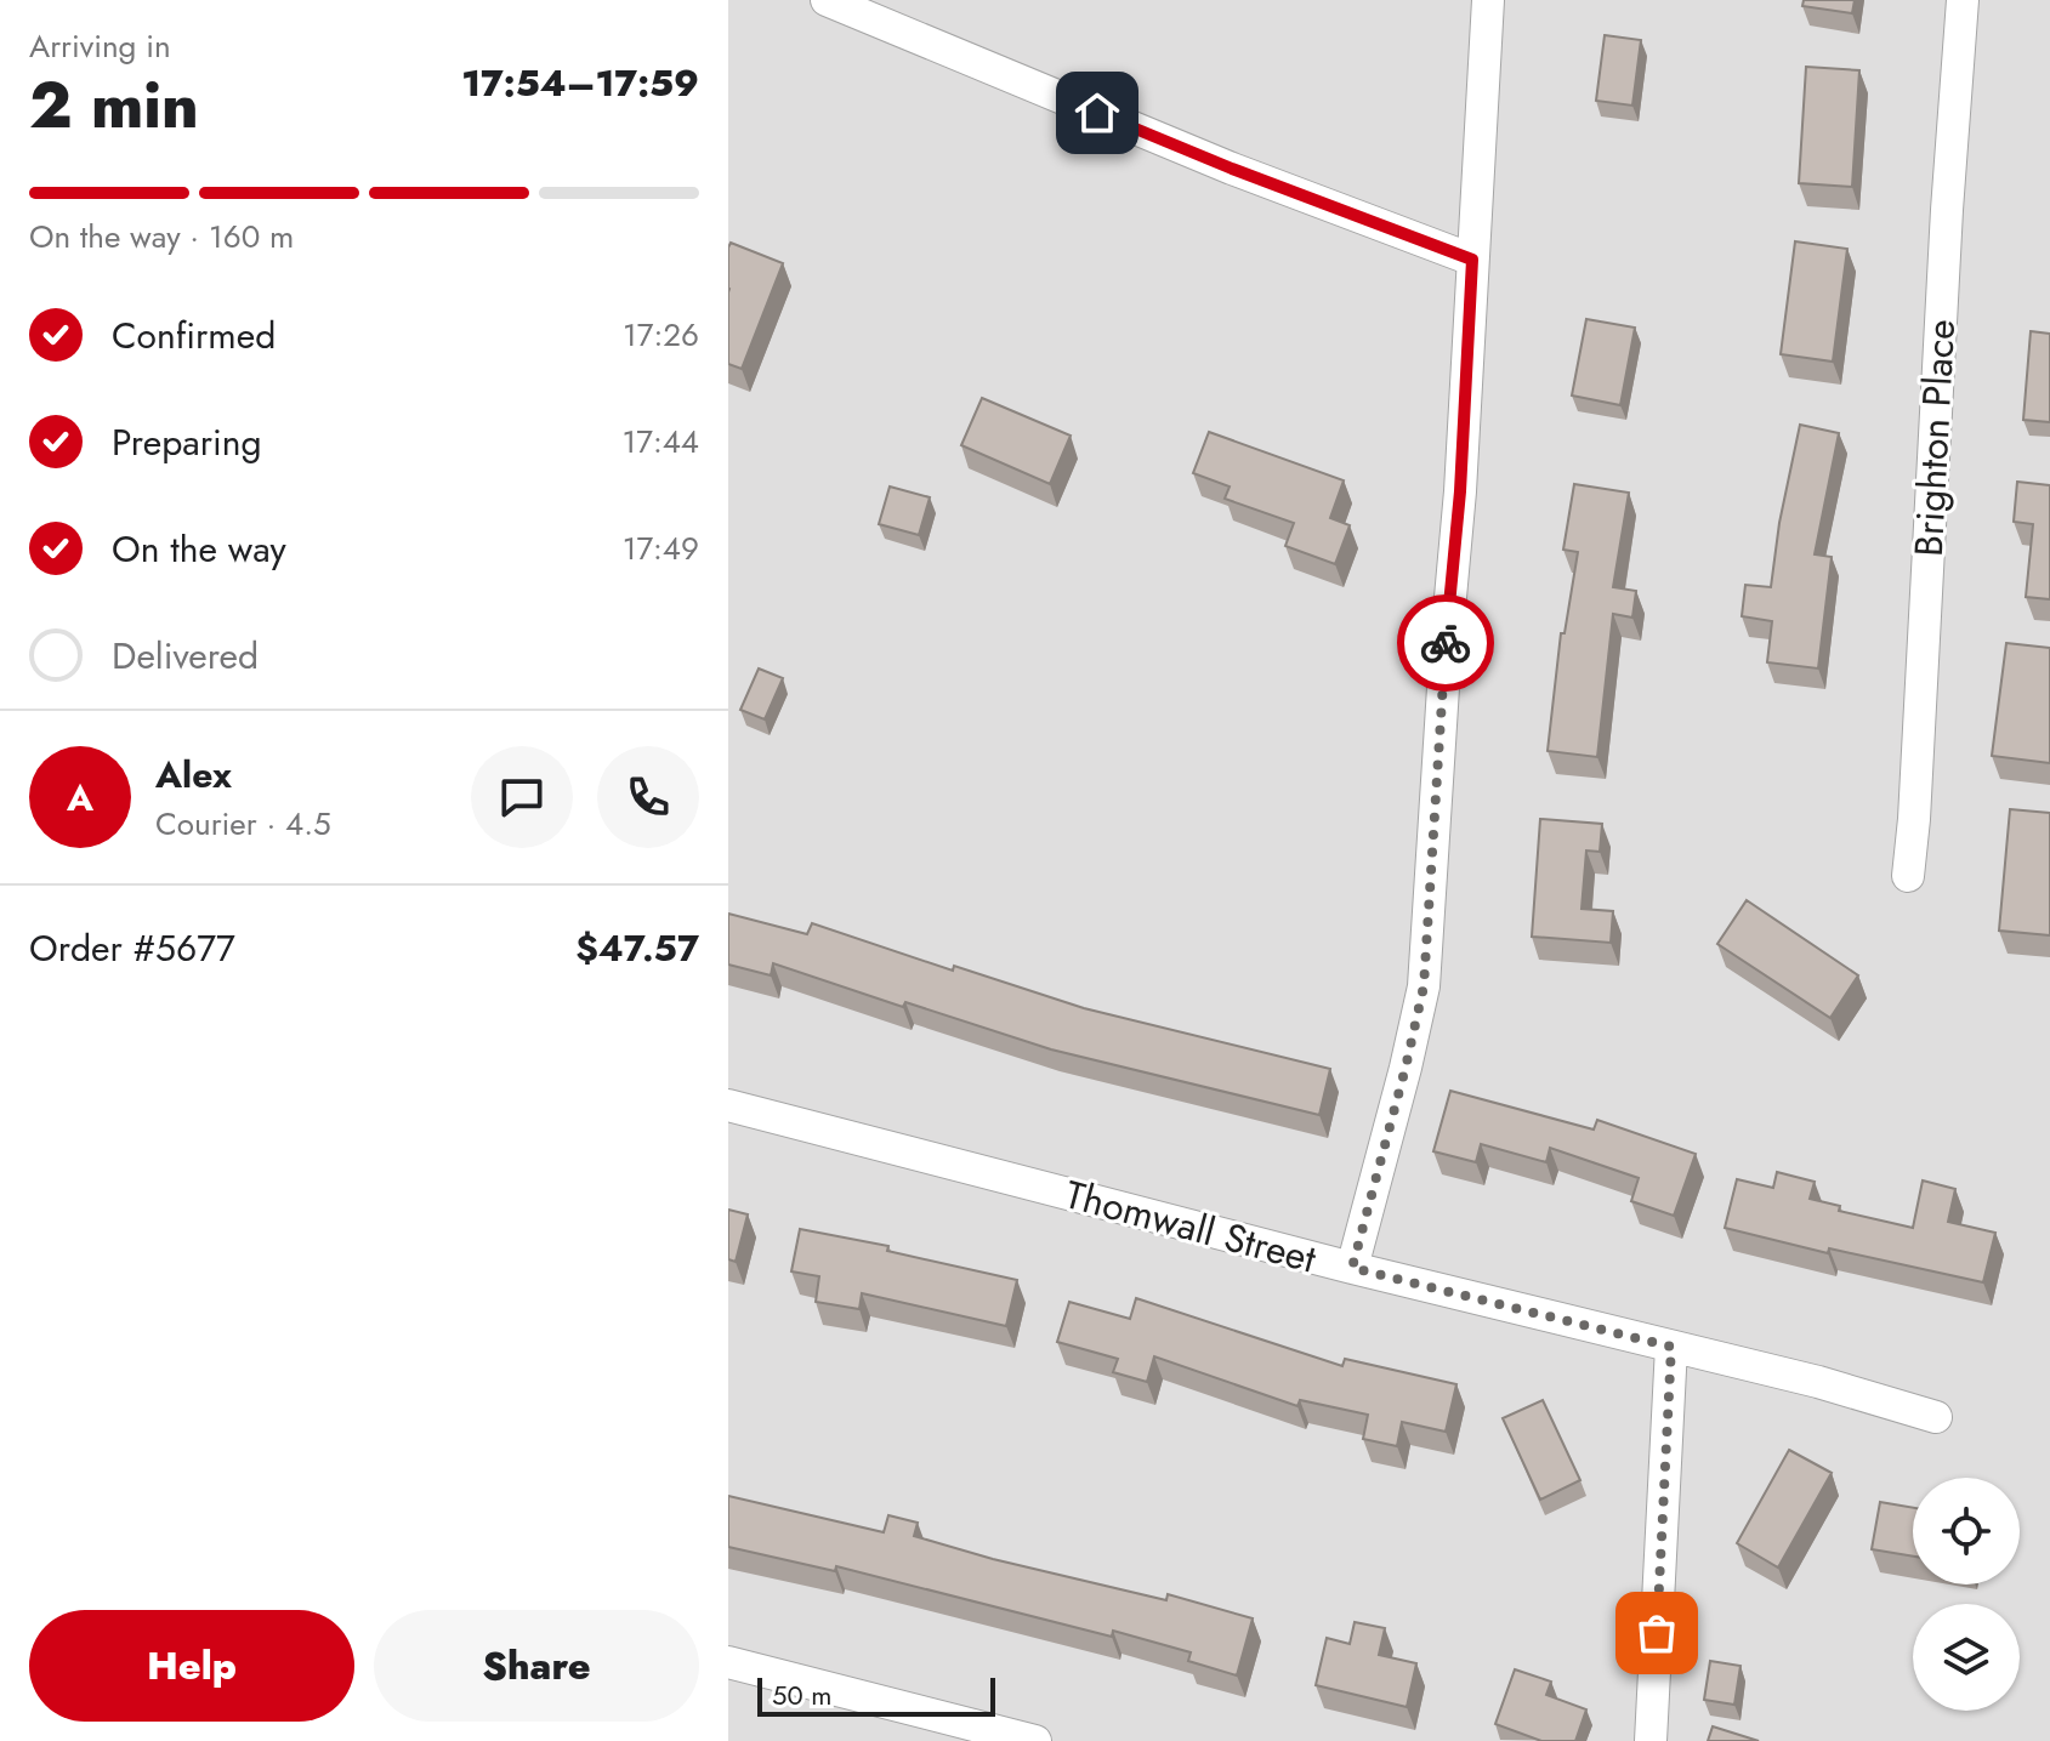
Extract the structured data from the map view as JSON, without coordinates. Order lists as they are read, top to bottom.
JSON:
{
  "streets": {
    "street": ["Brighton Place", "Thomwall Street"]
  },
  "scale_bar": "50 m",
  "page": {
    "heading": ["2 min", "Arriving in", "17:54–17:59"],
    "panel": [
      "Alex",
      "Courier · 4.5",
      "Order #5677",
      "$47.57"
    ],
    "bar": "On the way · 160 m",
    "list": [
      ["Confirmed", "17:26"],
      ["Preparing", "17:44"],
      ["On the way", "17:49"],
      "Delivered"
    ],
    "round": "A",
    "buttons": ["Help", "Share"],
    "scale": "50 m"
  }
}
